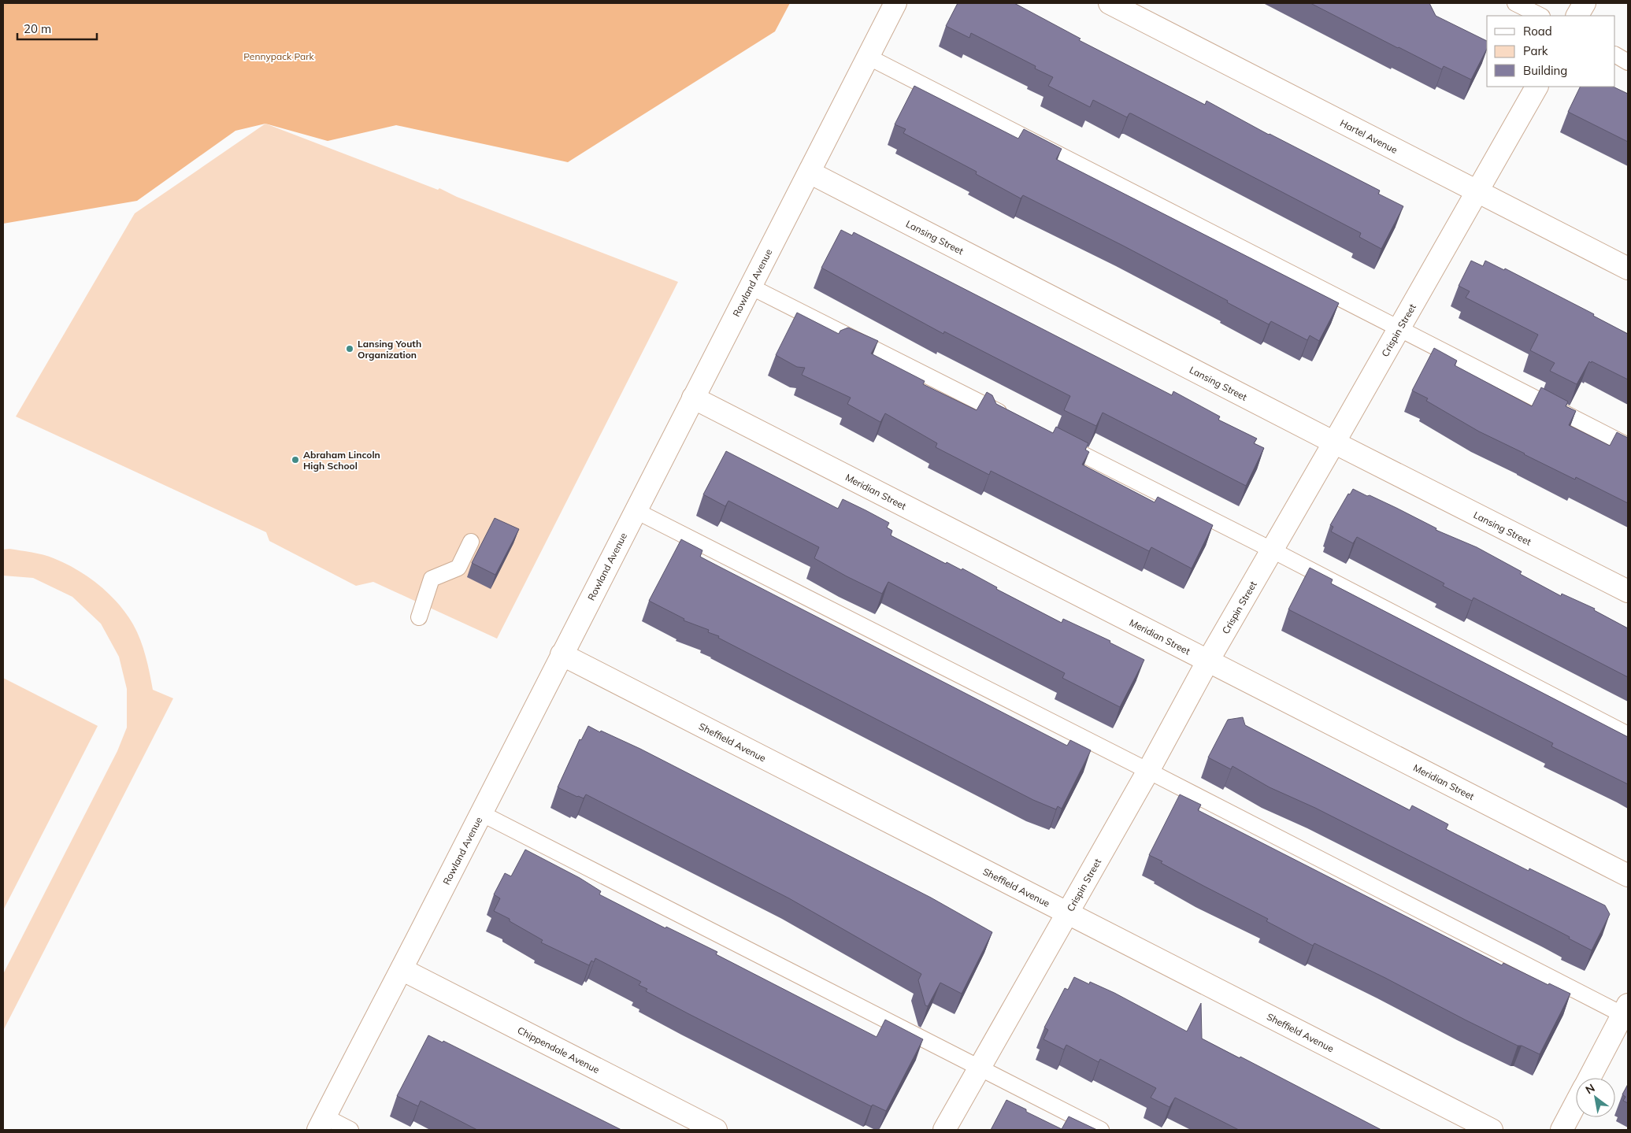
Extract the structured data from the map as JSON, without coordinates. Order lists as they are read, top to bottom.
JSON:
{
  "streets": {
    "street": [
      "Hartel Avenue",
      "Lansing Street",
      "Rowland Avenue",
      "Crispin Street",
      "Meridian Street",
      "Sheffield Avenue",
      "Chippendale Avenue"
    ]
  },
  "crossings": [
    ["Hartel Avenue", "Crispin Street"],
    ["Lansing Street", "Rowland Avenue"],
    ["Lansing Street", "Crispin Street"],
    ["Rowland Avenue", "Meridian Street"],
    ["Rowland Avenue", "Sheffield Avenue"],
    ["Rowland Avenue", "Chippendale Avenue"],
    ["Crispin Street", "Meridian Street"],
    ["Crispin Street", "Sheffield Avenue"]
  ],
  "parks": ["Pennypack Park"],
  "places": ["Lansing Youth Organization", "Abraham Lincoln High School"],
  "legend": ["Road", "Park", "Building"],
  "scale_bar": "20 m",
  "north": "top left"
}
